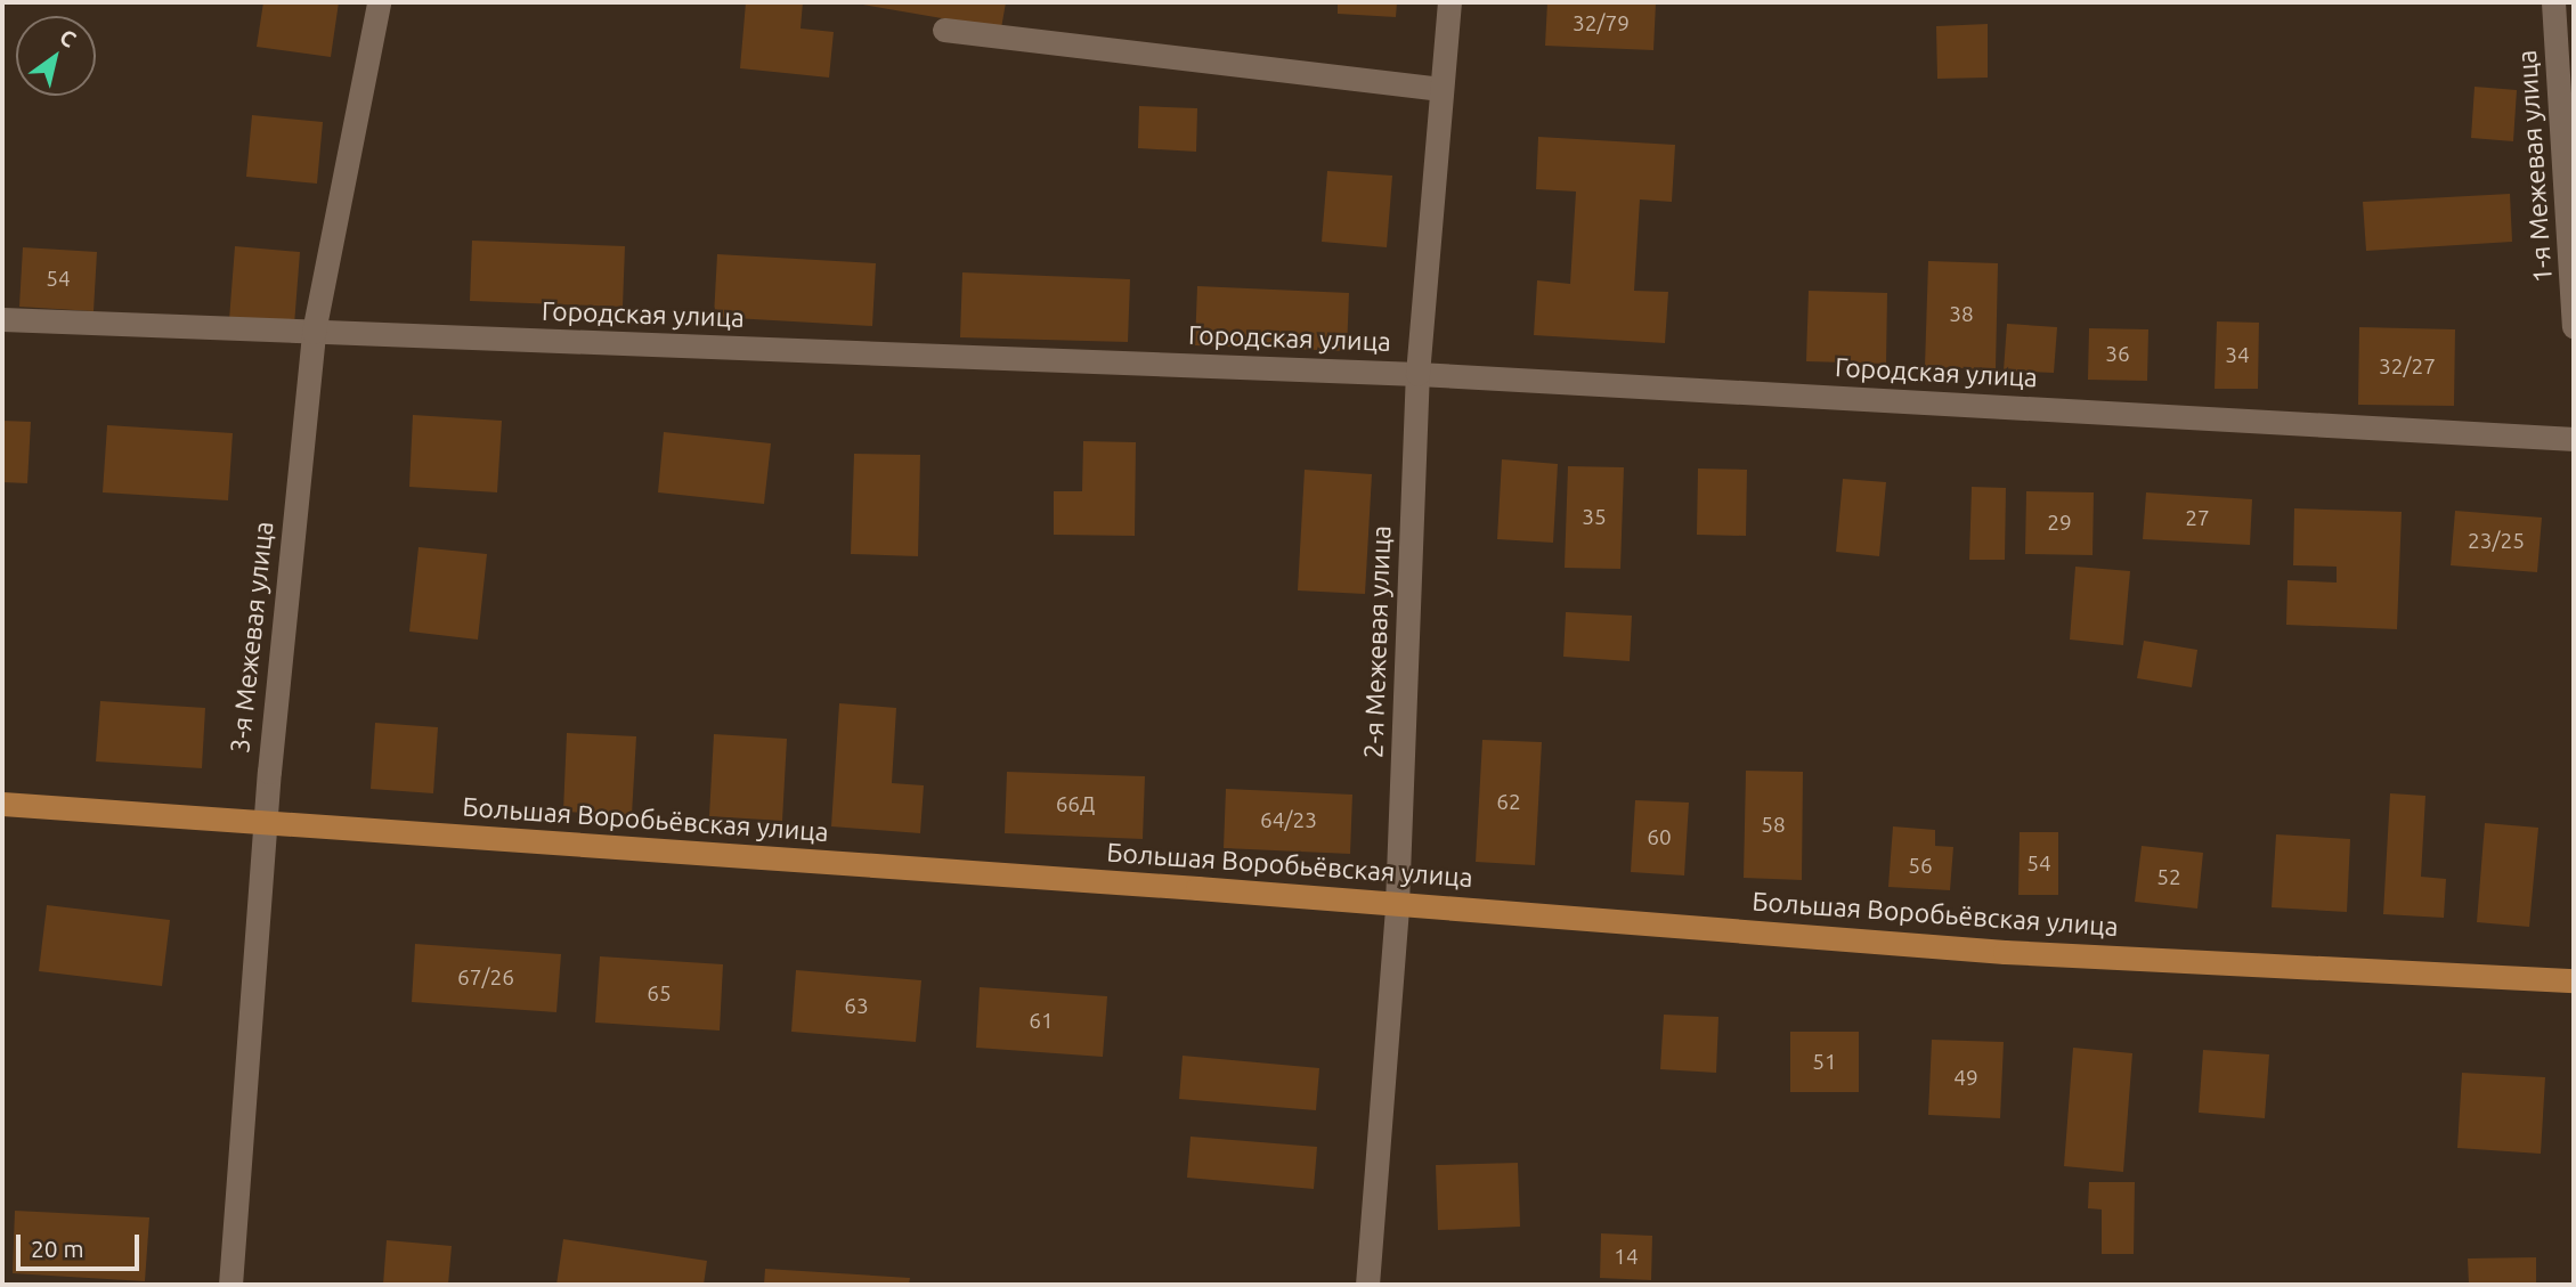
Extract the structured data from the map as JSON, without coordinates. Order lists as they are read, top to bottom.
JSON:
{
  "streets": {
    "main road": ["Большая Воробьёвская улица"],
    "street": [
      "1-я Межевая улица",
      "Городская улица",
      "3-я Межевая улица",
      "2-я Межевая улица"
    ]
  },
  "crossings": [
    ["Городская улица", "3-я Межевая улица"],
    ["Городская улица", "2-я Межевая улица"],
    ["3-я Межевая улица", "Большая Воробьёвская улица"],
    ["2-я Межевая улица", "Большая Воробьёвская улица"]
  ],
  "house_numbers": [
    "32/79",
    "54",
    "38",
    "36",
    "34",
    "32/27",
    "35",
    "27",
    "29",
    "23/25",
    "62",
    "66Д",
    "64/23",
    "58",
    "60",
    "54",
    "56",
    "52",
    "67/26",
    "65",
    "63",
    "61",
    "51",
    "49",
    "14"
  ],
  "scale_bar": "20 m",
  "north": "top right"
}
